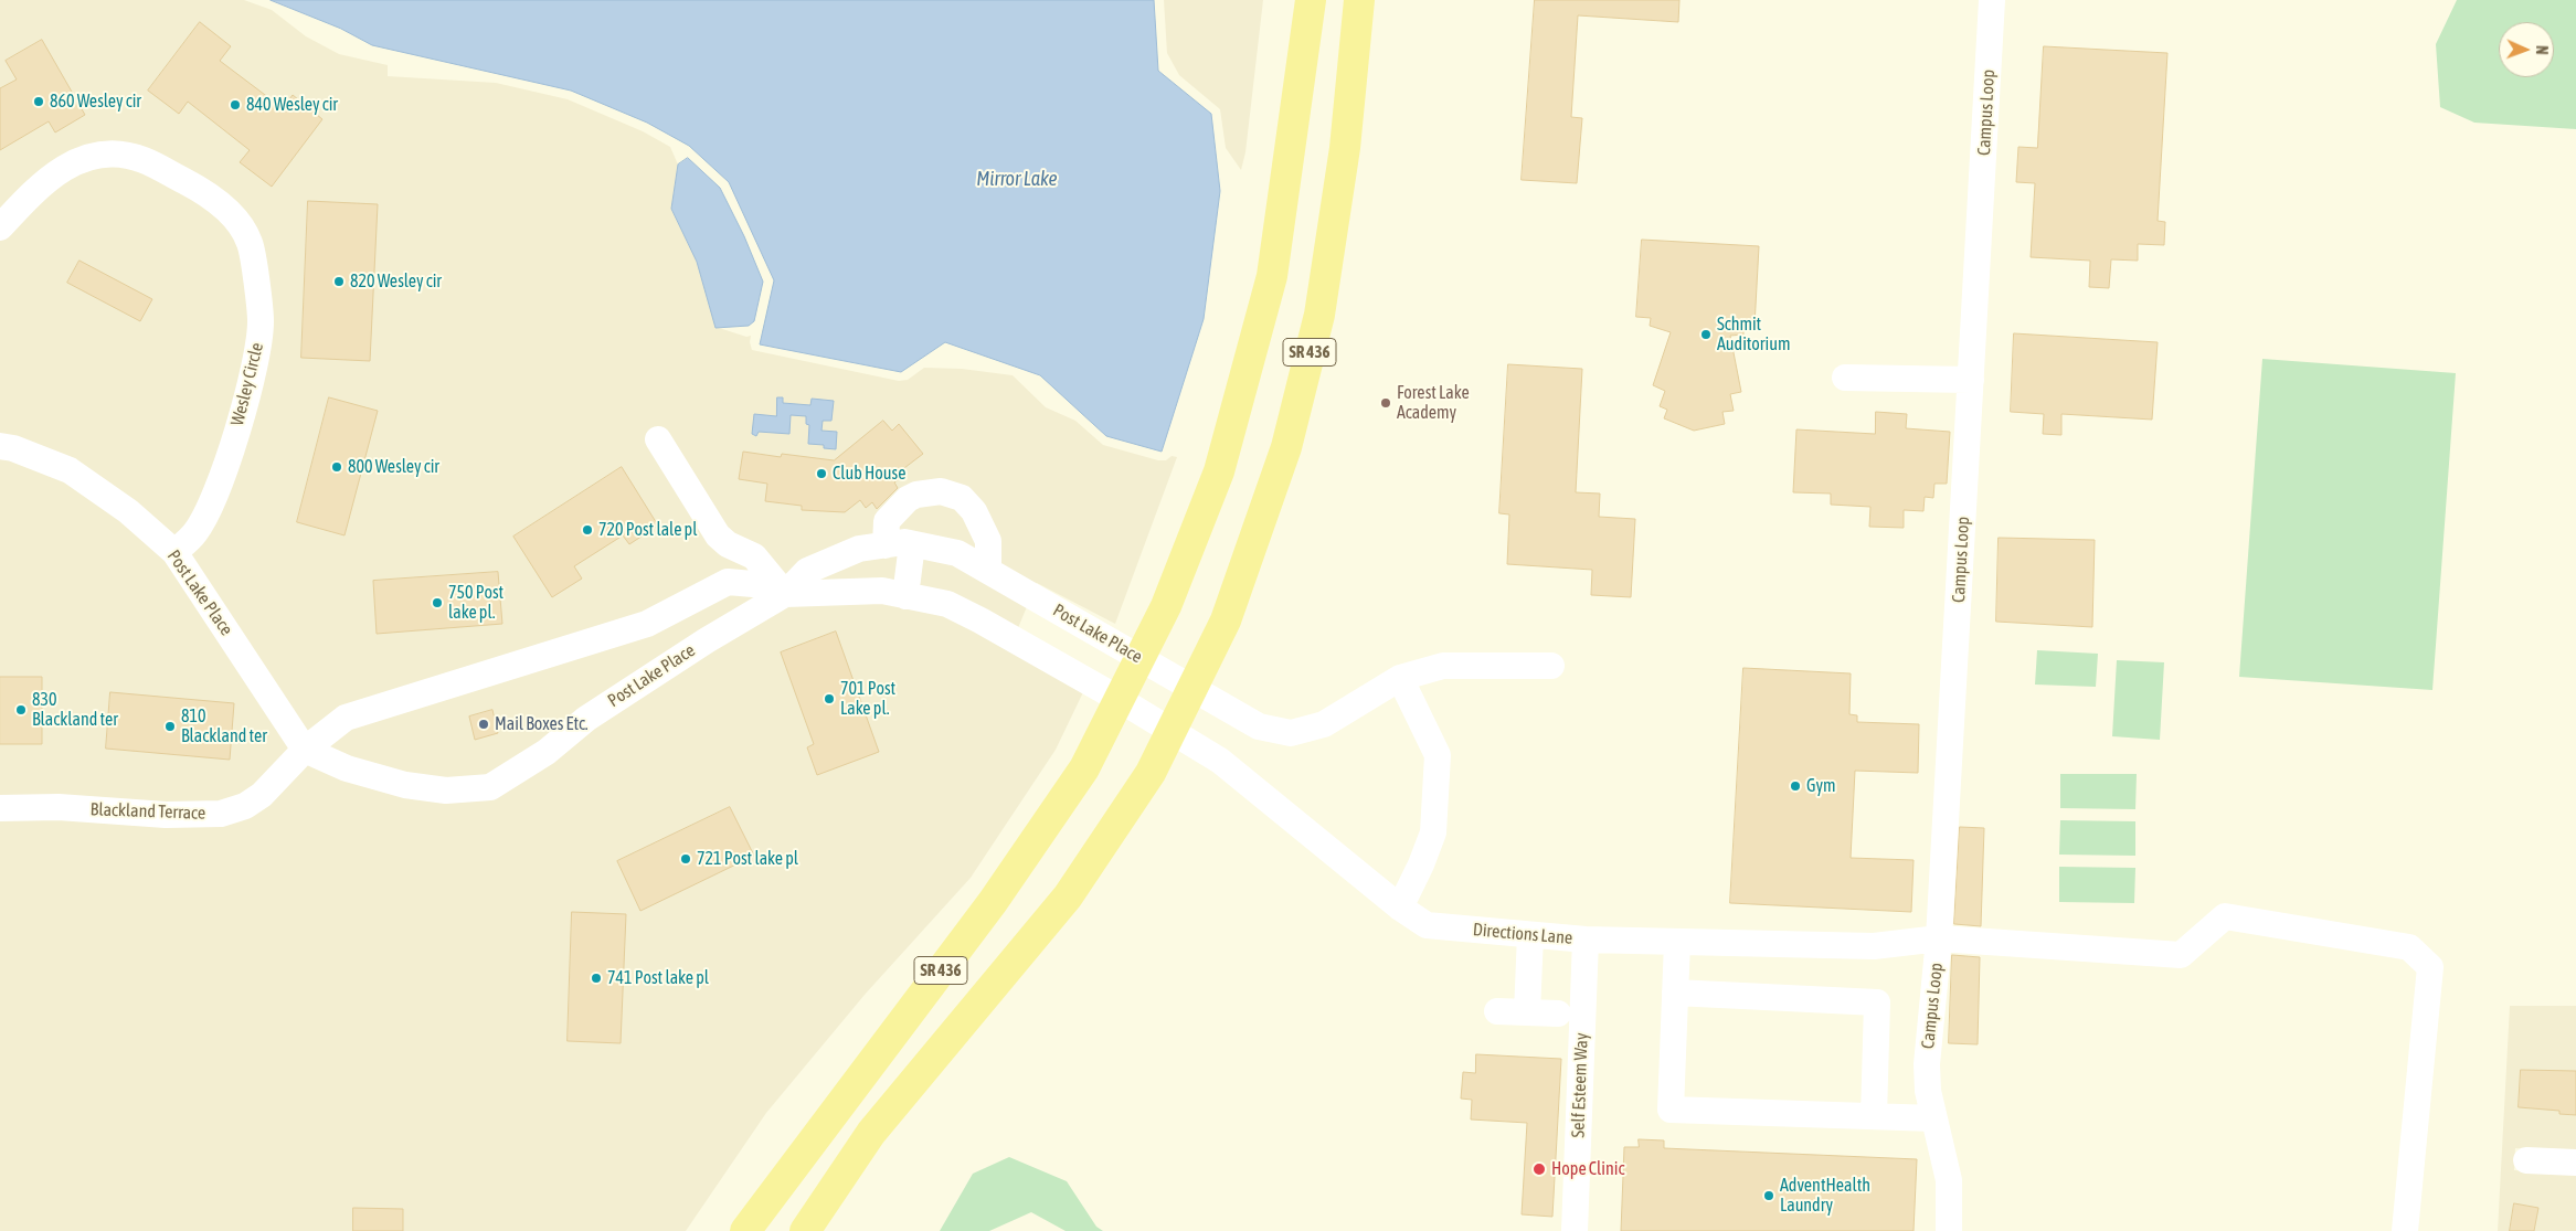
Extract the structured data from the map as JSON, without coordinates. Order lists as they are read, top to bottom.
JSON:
{
  "streets": {
    "main road": ["SR 436"],
    "street": [
      "Campus Loop",
      "Wesley Circle",
      "Post Lake Place",
      "Blackland Terrace",
      "Directions Lane",
      "Self Esteem Way"
    ]
  },
  "crossings": [
    ["Campus Loop", "Directions Lane"],
    ["SR 436", "Post Lake Place"],
    ["SR 436", "Directions Lane"],
    ["Wesley Circle", "Post Lake Place"],
    ["Post Lake Place", "Blackland Terrace"],
    ["Post Lake Place", "Directions Lane"],
    ["Directions Lane", "Self Esteem Way"]
  ],
  "water": ["Mirror Lake"],
  "places": [
    "860 Wesley cir",
    "840 Wesley cir",
    "820 Wesley cir",
    "Schmit Auditorium",
    "Forest Lake Academy",
    "800 Wesley cir",
    "Club House",
    "720 Post lale pl",
    "750 Post lake pl.",
    "701 Post Lake pl.",
    "830 Blackland ter",
    "Mail Boxes Etc.",
    "810 Blackland ter",
    "Gym",
    "721 Post lake pl",
    "741 Post lake pl",
    "Hope Clinic",
    "AdventHealth Laundry"
  ],
  "north": "right"
}
